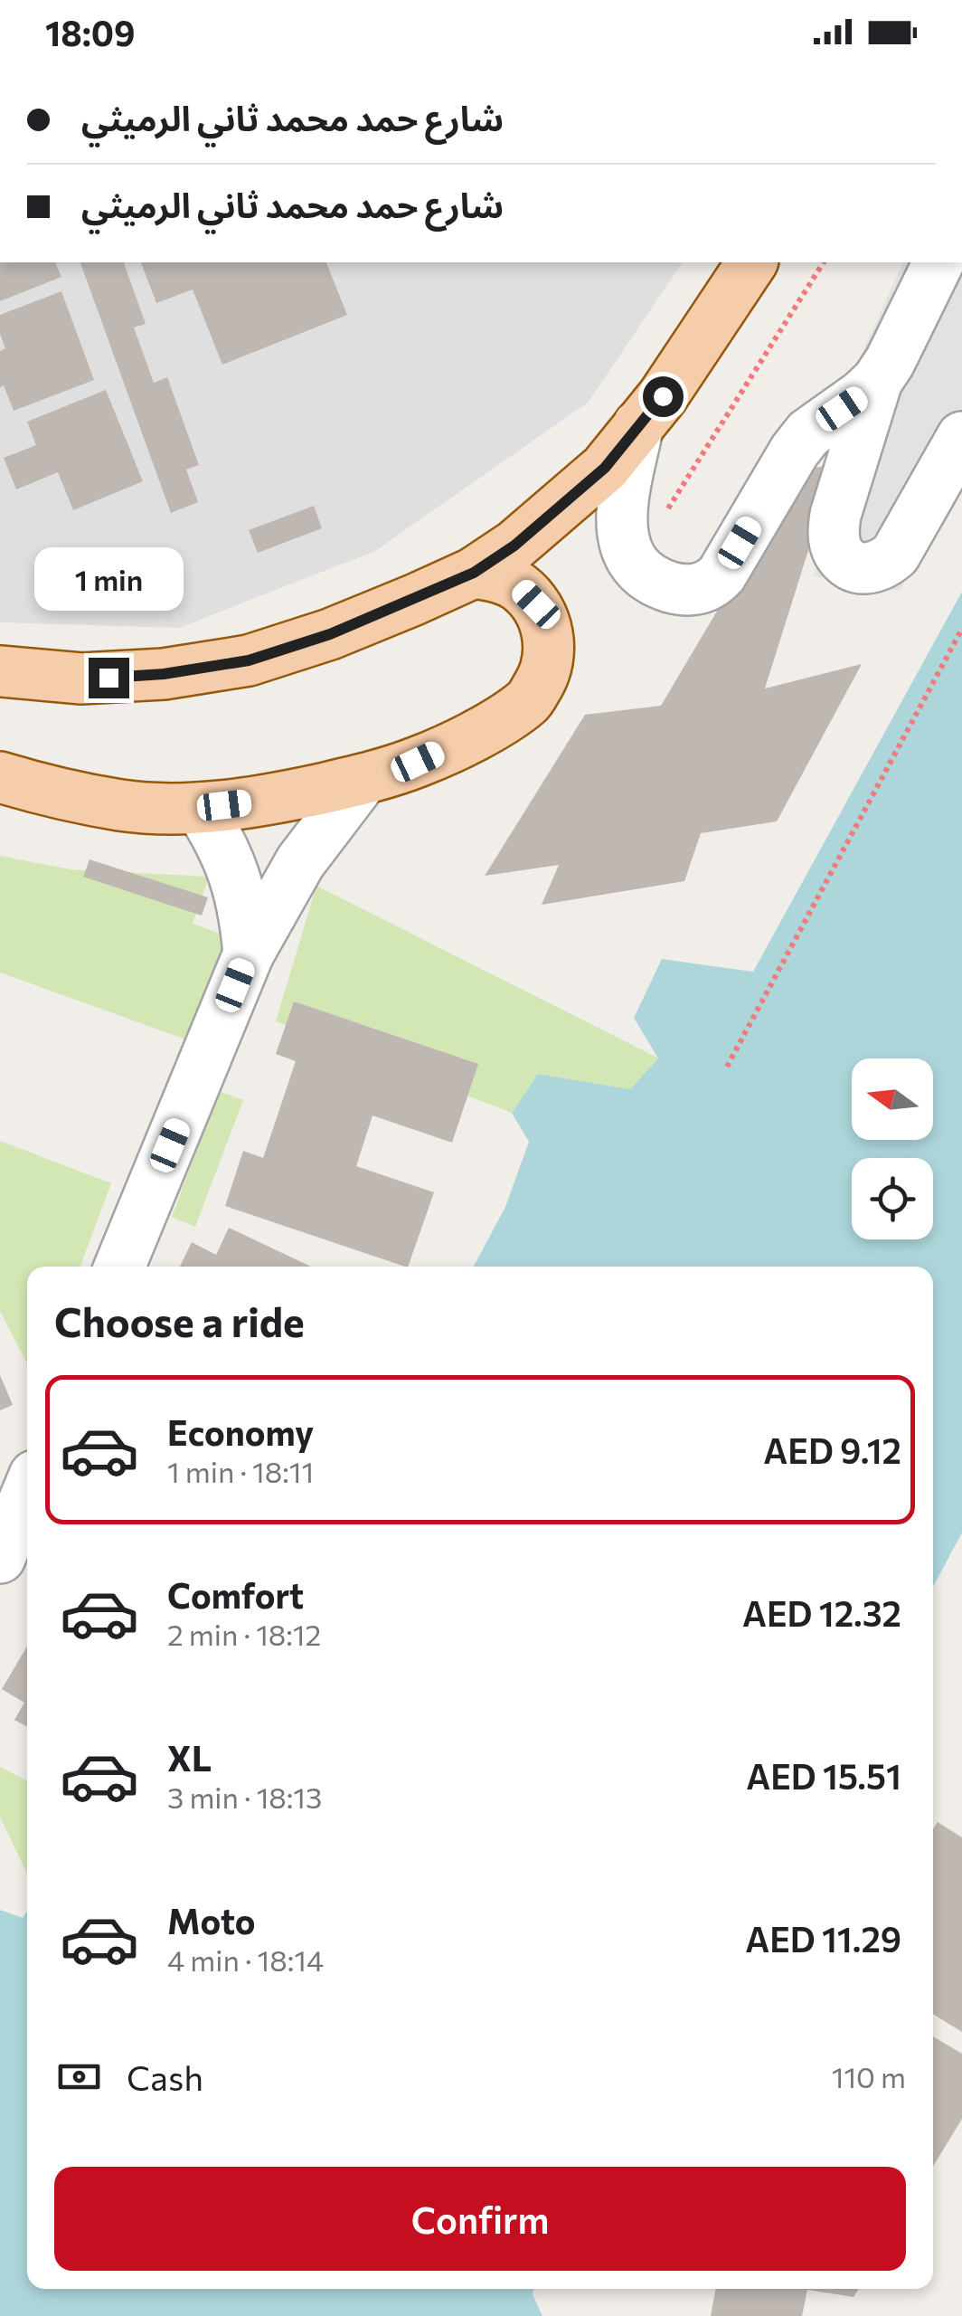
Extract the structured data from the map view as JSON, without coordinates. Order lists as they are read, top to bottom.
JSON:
{
  "north": "left",
  "page": {
    "status": "18:09",
    "banner": ["شارع حمد محمد ثاني الرميثي", "شارع حمد محمد ثاني الرميثي"],
    "bubble": "1 min",
    "heading": "Choose a ride",
    "list": [
      {
        "name": "Economy",
        "note": "1 min · 18:11",
        "value": "AED 9.12"
      },
      {
        "name": "Comfort",
        "note": "2 min · 18:12",
        "value": "AED 12.32"
      },
      {
        "name": "XL",
        "note": "3 min · 18:13",
        "value": "AED 15.51"
      },
      {
        "name": "Moto",
        "note": "4 min · 18:14",
        "value": "AED 11.29"
      }
    ],
    "pay": ["Cash", "110 m"],
    "buttons": "Confirm"
  }
}
